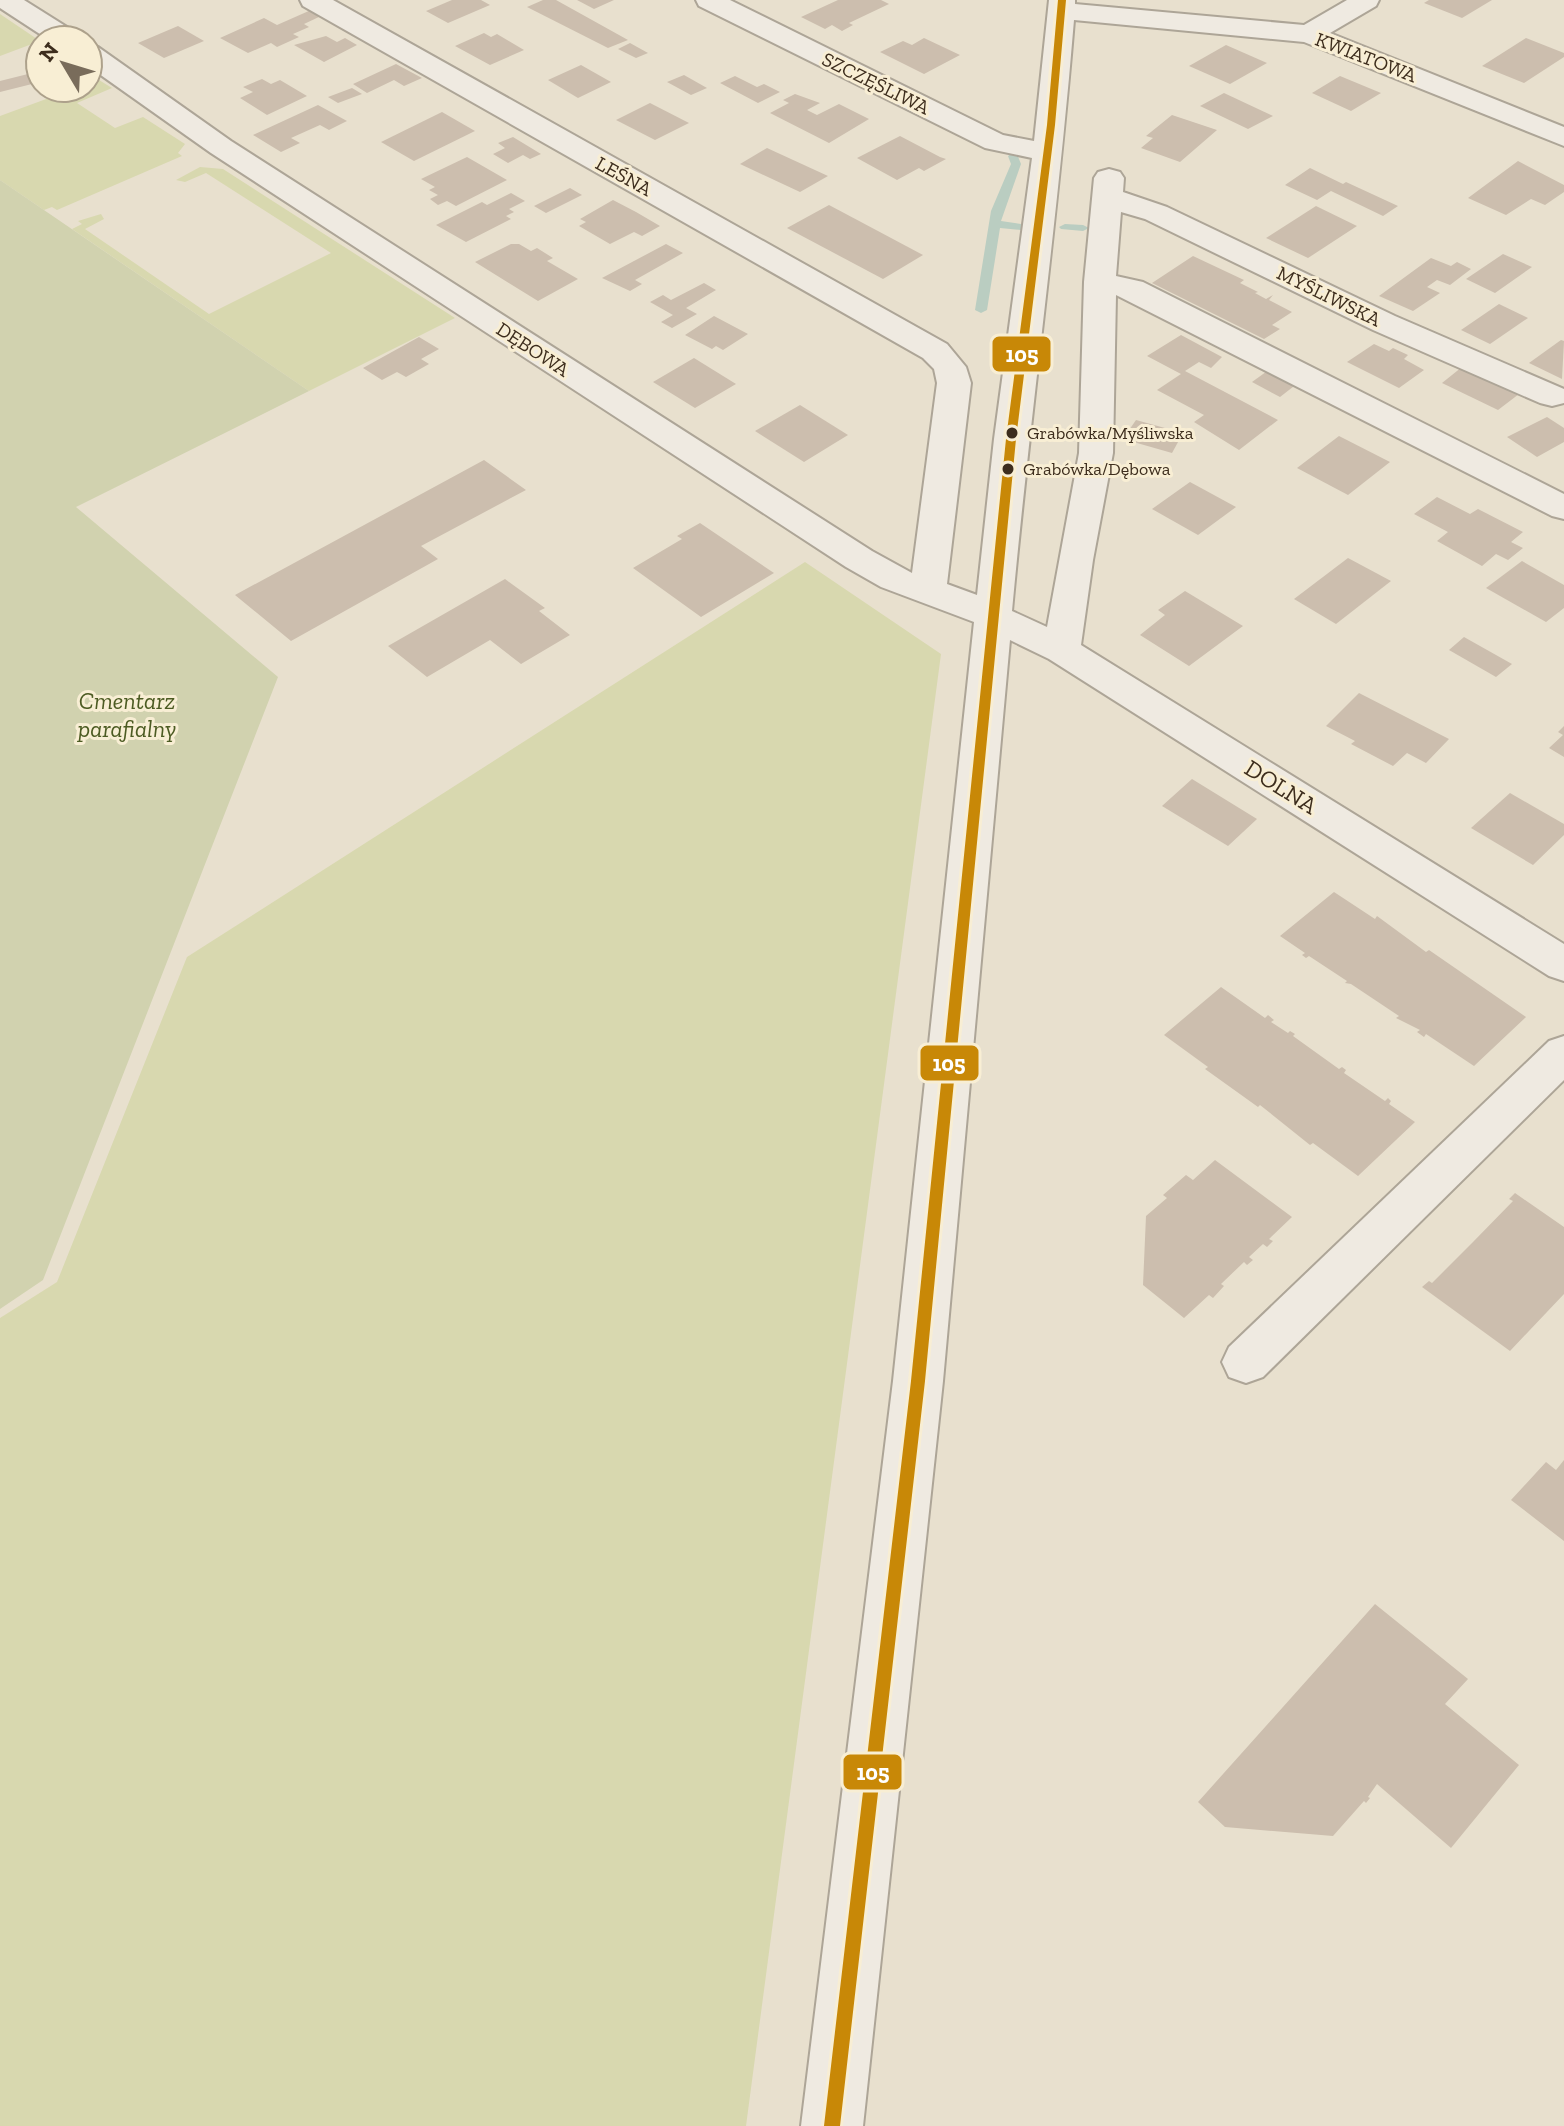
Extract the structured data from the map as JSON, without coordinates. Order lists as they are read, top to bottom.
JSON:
{
  "streets": {
    "street": [
      "KWIATOWA",
      "SZCZĘŚLIWA",
      "LEŚNA",
      "MYŚLIWSKA",
      "DĘBOWA",
      "DOLNA"
    ]
  },
  "crossings": [
    ["LEŚNA", "DĘBOWA"],
    ["DĘBOWA", "DOLNA"]
  ],
  "parks": ["Cmentarz parafialny"],
  "places": ["Grabówka/Myśliwska", "Grabówka/Dębowa"],
  "lines": ["transit line 105"],
  "north": "top left"
}
